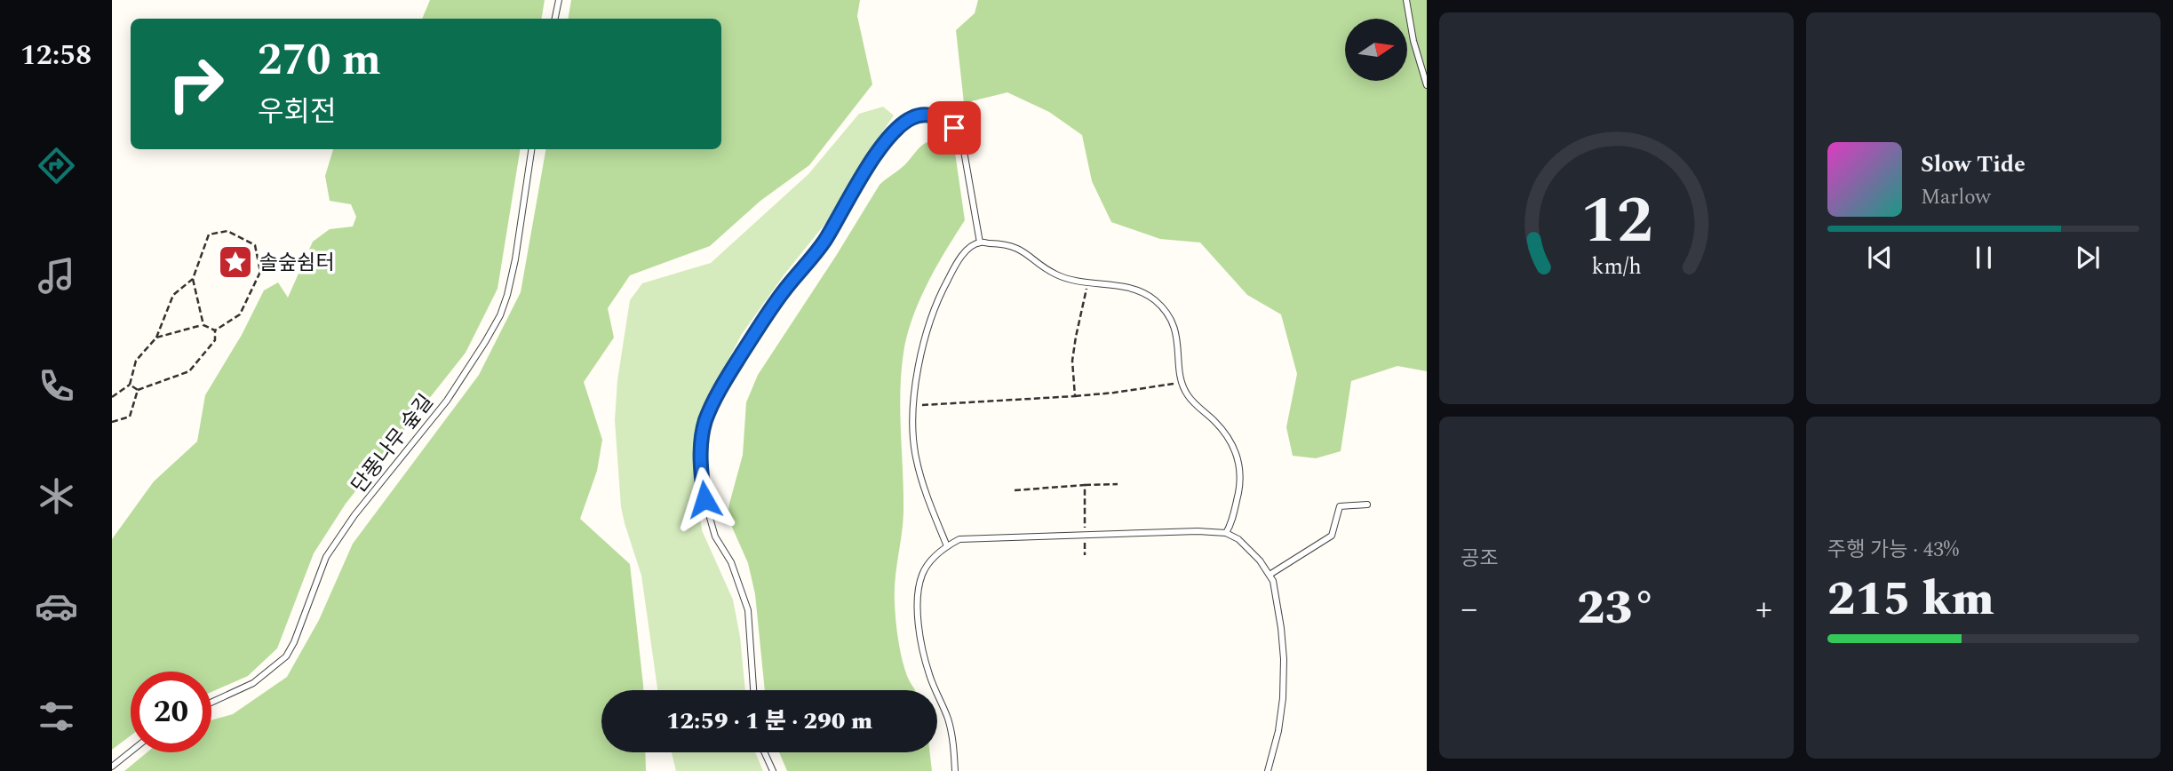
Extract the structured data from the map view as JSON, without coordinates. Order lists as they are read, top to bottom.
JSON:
{
  "streets": {
    "lane": ["단풍나무 숲길"]
  },
  "places": {
    "place": ["솔숲쉼터"]
  },
  "north": "right",
  "page": {
    "tabs": "12:58",
    "turn": ["270 m", "우회전"],
    "song": ["Slow Tide", "Marlow"],
    "tile": [
      "공조",
      ["주행 가능 · 43%", "215 km"]
    ],
    "heat": ["−", "23°", "+"],
    "limit": "20",
    "trip": "12:59 · 1 분 · 290 m",
    "gauge": ["12", "km/h"]
  }
}
